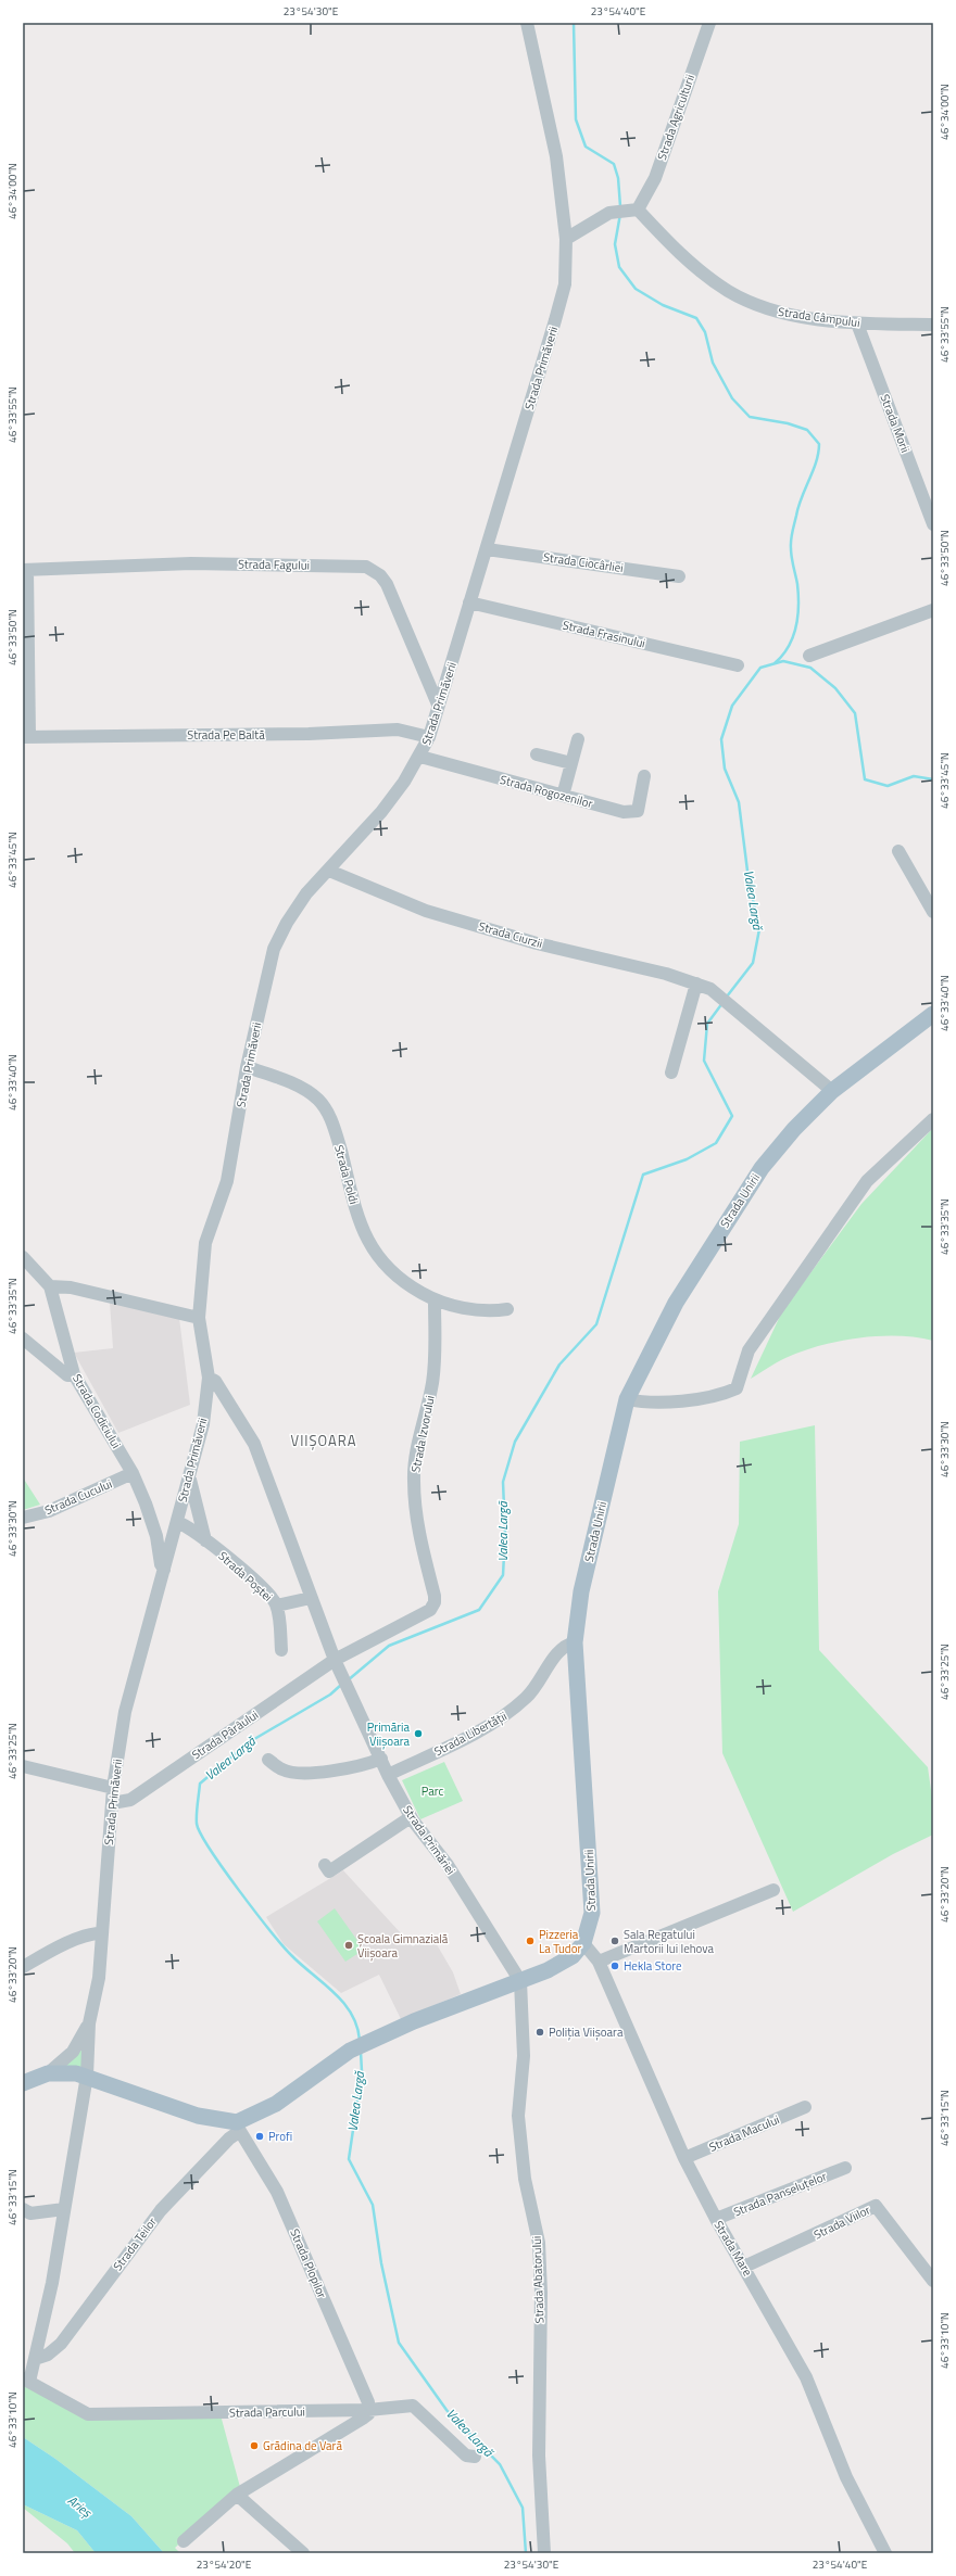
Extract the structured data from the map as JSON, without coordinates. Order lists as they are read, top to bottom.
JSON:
{
  "streets": {
    "main road": ["Strada Unirii"],
    "street": [
      "Strada Agriculturii",
      "Strada Câmpului",
      "Strada Primăverii",
      "Strada Morii",
      "Strada Ciocârliei",
      "Strada Fagului",
      "Strada Frasinului",
      "Strada Pe Baltă",
      "Strada Rogozenilor",
      "Strada Ciurzii",
      "Strada Poldi",
      "Strada Codiciului",
      "Strada Izvorului",
      "Strada Cucului",
      "Strada Poștei",
      "Strada Libertății",
      "Strada Pârâului",
      "Strada Primăriei",
      "Strada Macului",
      "Strada Panseluțelor",
      "Strada Viilor",
      "Strada Teilor",
      "Strada Mare",
      "Strada Plopilor",
      "Strada Abatorului",
      "Strada Parcului"
    ]
  },
  "crossings": [
    ["Strada Agriculturii", "Strada Câmpului"],
    ["Strada Câmpului", "Strada Morii"],
    ["Strada Primăverii", "Strada Ciocârliei"],
    ["Strada Primăverii", "Strada Fagului"],
    ["Strada Primăverii", "Strada Frasinului"],
    ["Strada Primăverii", "Strada Pe Baltă"],
    ["Strada Primăverii", "Strada Rogozenilor"],
    ["Strada Primăverii", "Strada Ciurzii"],
    ["Strada Primăverii", "Strada Poldi"],
    ["Strada Primăverii", "Strada Codiciului"],
    ["Strada Primăverii", "Strada Poștei"],
    ["Strada Primăverii", "Strada Pârâului"],
    ["Strada Primăverii", "Strada Primăriei"],
    ["Strada Ciurzii", "Strada Unirii"],
    ["Strada Poldi", "Strada Izvorului"],
    ["Strada Unirii", "Strada Libertății"],
    ["Strada Unirii", "Strada Primăriei"],
    ["Strada Unirii", "Strada Teilor"],
    ["Strada Unirii", "Strada Mare"],
    ["Strada Unirii", "Strada Plopilor"],
    ["Strada Unirii", "Strada Abatorului"],
    ["Strada Codiciului", "Strada Cucului"],
    ["Strada Izvorului", "Strada Pârâului"],
    ["Strada Izvorului", "Strada Primăriei"],
    ["Strada Libertății", "Strada Primăriei"],
    ["Strada Pârâului", "Strada Primăriei"],
    ["Strada Primăriei", "Strada Abatorului"],
    ["Strada Macului", "Strada Mare"],
    ["Strada Panseluțelor", "Strada Mare"],
    ["Strada Viilor", "Strada Mare"],
    ["Strada Teilor", "Strada Plopilor"],
    ["Strada Plopilor", "Strada Parcului"]
  ],
  "districts": ["VIIȘOARA"],
  "water": ["Valea Largă", "Arieș"],
  "parks": ["Parc"],
  "places": [
    "Primăria Viişoara",
    "Pizzeria La Tudor",
    "Sala Regatului Martorii lui Iehova",
    "Şcoala Gimnazială Viişoara",
    "Hekla Store",
    "Poliția Viișoara",
    "Profi",
    "Grădina de Vară"
  ],
  "coordinates": [
    "23°54'30\"E",
    "23°54'40\"E",
    "46°34'00\"N",
    "46°33'55\"N",
    "46°33'50\"N",
    "46°33'45\"N",
    "46°33'40\"N",
    "46°33'35\"N",
    "46°33'30\"N",
    "46°33'25\"N",
    "46°33'20\"N",
    "46°33'15\"N",
    "46°33'10\"N",
    "23°54'20\"E"
  ]
}
